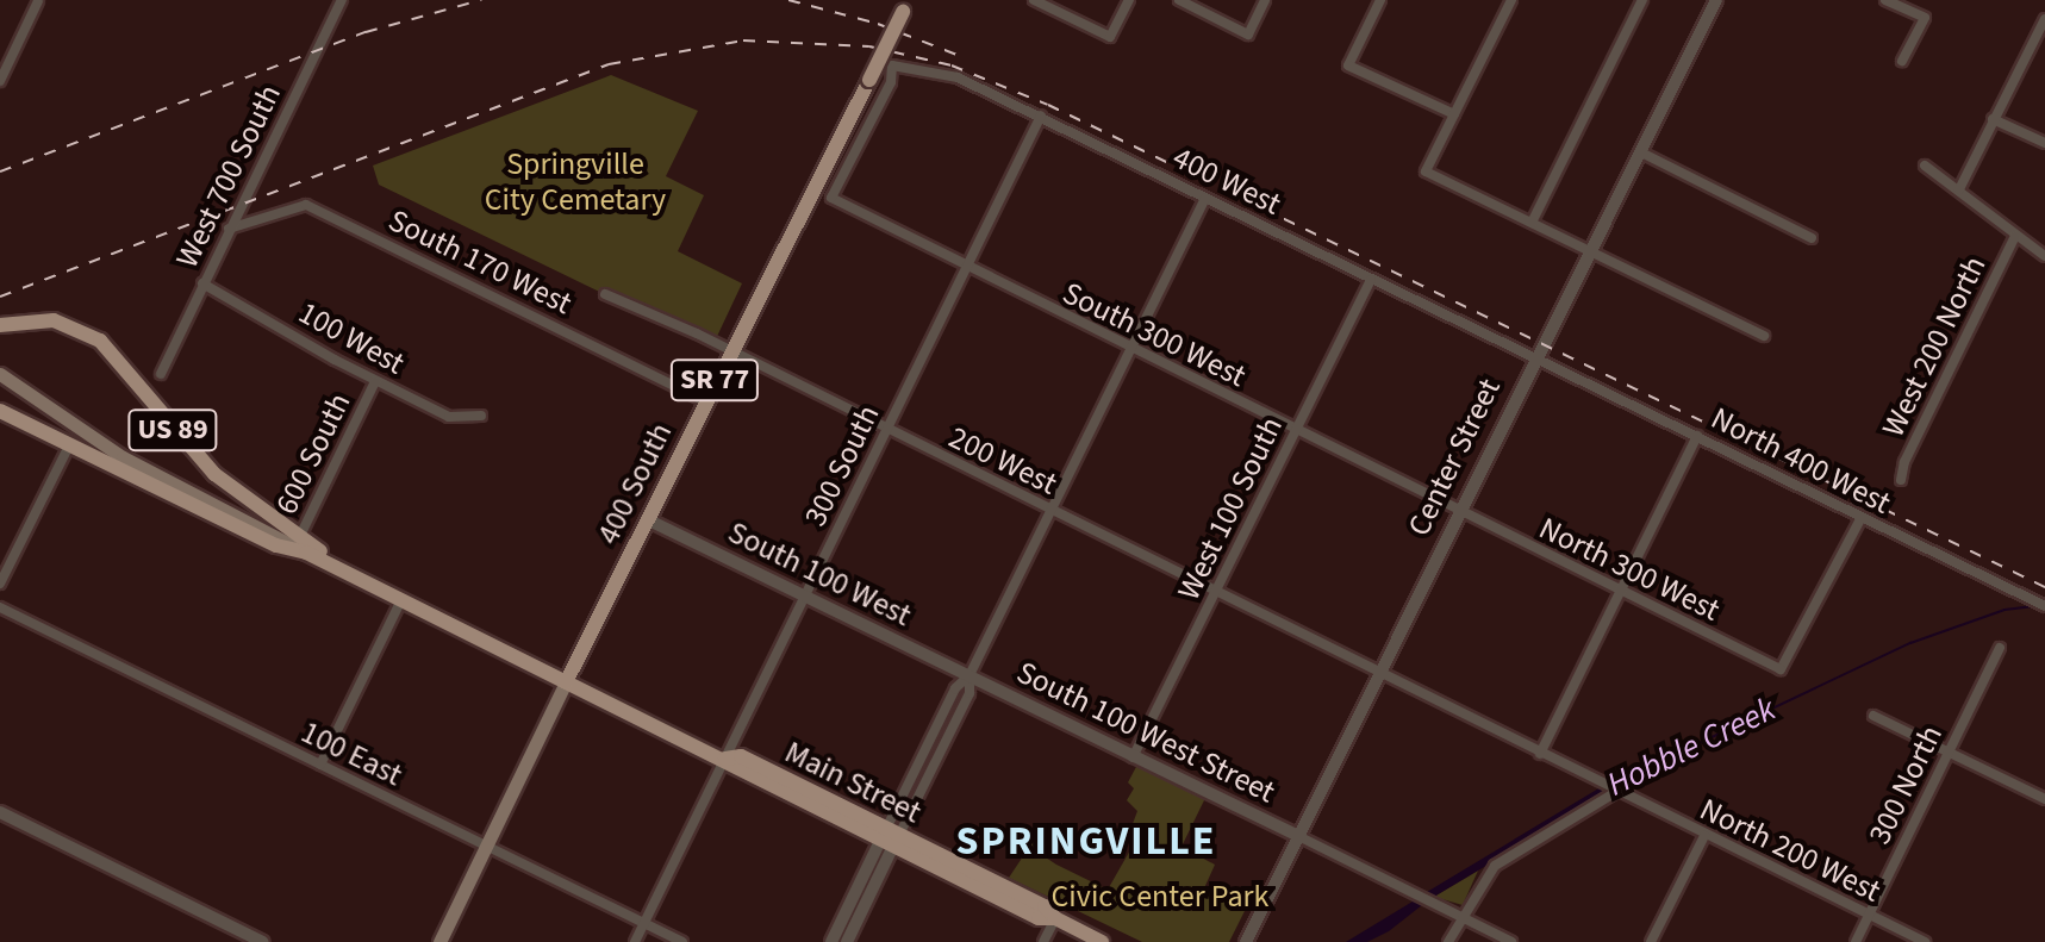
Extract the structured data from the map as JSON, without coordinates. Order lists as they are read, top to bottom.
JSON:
{
  "streets": {
    "main road": [
      "SR 77",
      "US 89",
      "400 South",
      "Main Street"
    ],
    "street": [
      "West 700 South",
      "400 West",
      "South 170 West",
      "South 300 West",
      "100 West",
      "West 200 North",
      "600 South",
      "Center Street",
      "200 West",
      "North 400 West",
      "300 South",
      "West 100 South",
      "North 300 West",
      "South 100 West",
      "South 100 West Street",
      "100 East",
      "300 North",
      "North 200 West"
    ]
  },
  "crossings": [
    ["West 700 South", "South 170 West"],
    ["West 700 South", "100 West"],
    ["400 West", "South 300 West"],
    ["400 West", "Center Street"],
    ["400 West", "North 400 West"],
    ["400 West", "300 South"],
    ["400 West", "West 100 South"],
    ["South 170 West", "400 South"],
    ["South 300 West", "Center Street"],
    ["South 300 West", "300 South"],
    ["South 300 West", "West 100 South"],
    ["South 300 West", "North 300 West"],
    ["100 West", "600 South"],
    ["US 89", "600 South"],
    ["US 89", "Main Street"],
    ["Center Street", "200 West"],
    ["Center Street", "North 400 West"],
    ["Center Street", "North 300 West"],
    ["Center Street", "South 100 West Street"],
    ["Center Street", "North 200 West"],
    ["200 West", "300 South"],
    ["200 West", "400 South"],
    ["200 West", "West 100 South"],
    ["200 West", "North 200 West"],
    ["North 400 West", "North 300 West"],
    ["300 South", "South 100 West"],
    ["300 South", "100 East"],
    ["300 South", "Main Street"],
    ["400 South", "South 100 West"],
    ["400 South", "100 East"],
    ["400 South", "Main Street"],
    ["West 100 South", "South 100 West Street"],
    ["South 100 West", "South 100 West Street"],
    ["300 North", "North 200 West"]
  ],
  "districts": ["SPRINGVILLE"],
  "water": ["Hobble Creek"],
  "parks": ["Springville City Cemetary", "Civic Center Park"]
}
